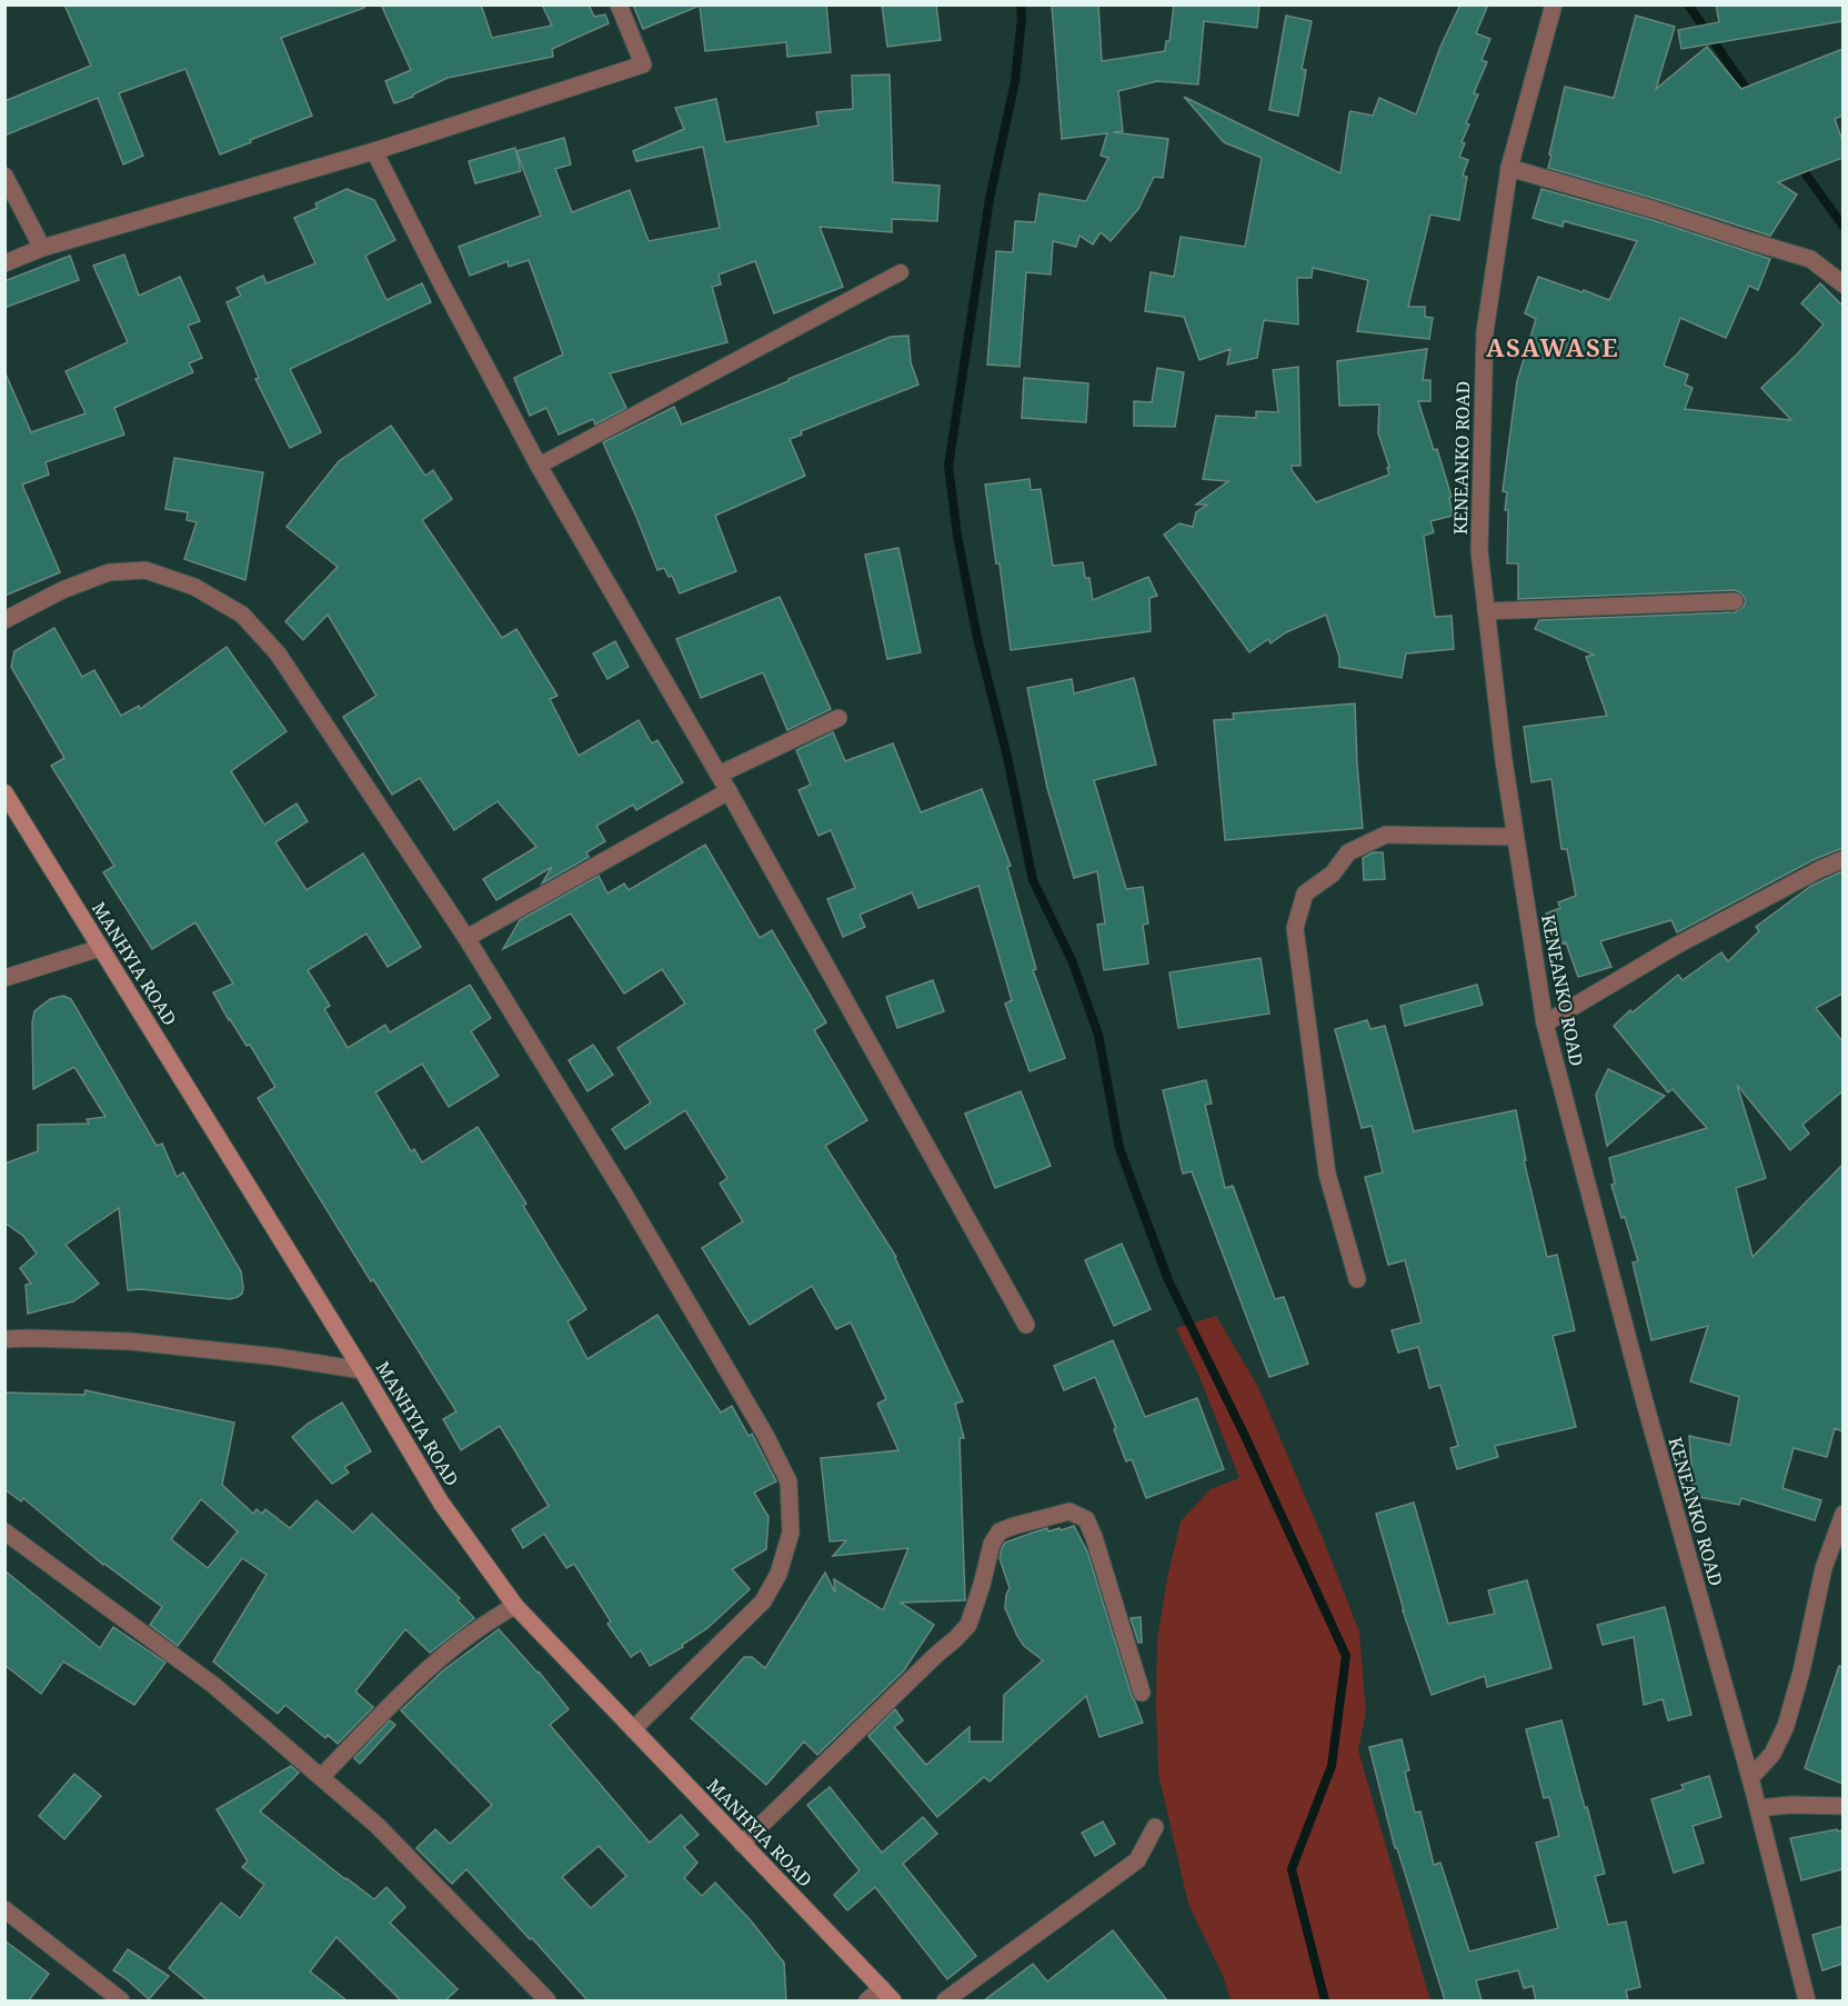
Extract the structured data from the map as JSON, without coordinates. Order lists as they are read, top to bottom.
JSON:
{
  "streets": {
    "main road": ["MANHYIA ROAD"],
    "street": ["KENEANKO ROAD"]
  },
  "districts": ["ASAWASE"]
}
